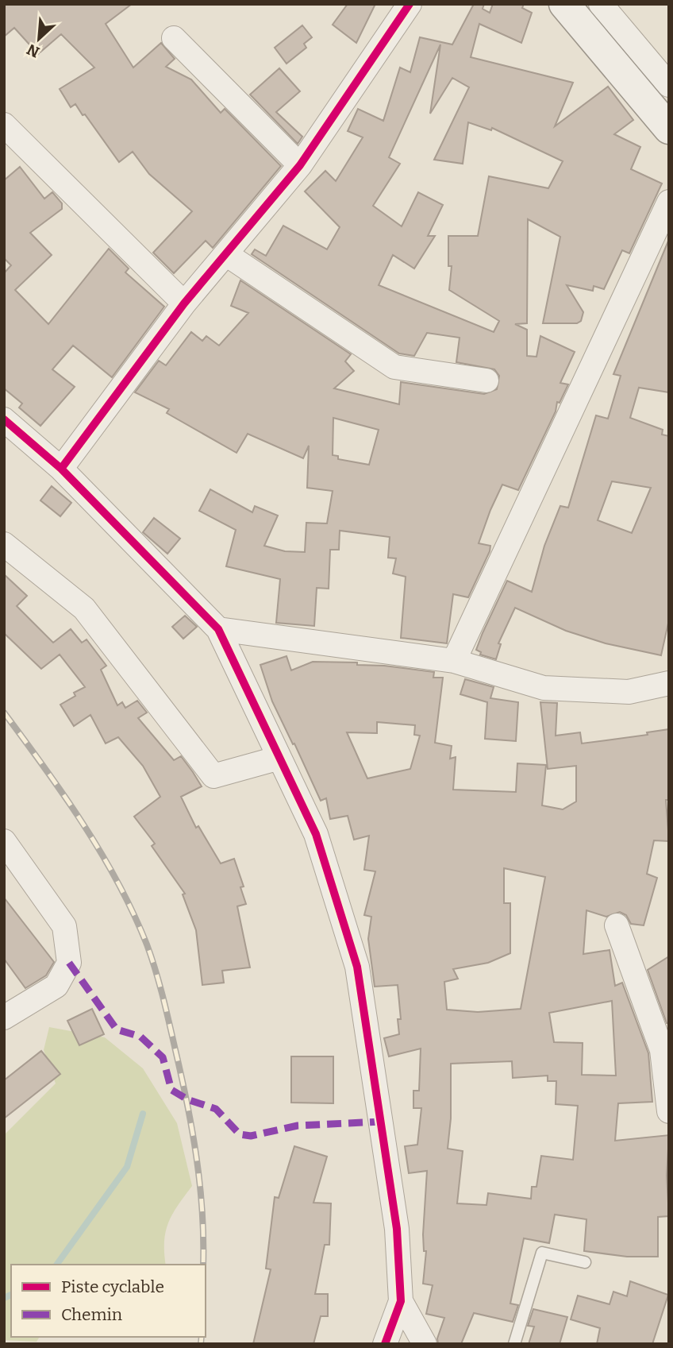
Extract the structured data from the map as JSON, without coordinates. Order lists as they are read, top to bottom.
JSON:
{
  "legend": ["Piste cyclable", "Chemin"],
  "north": "bottom left"
}
